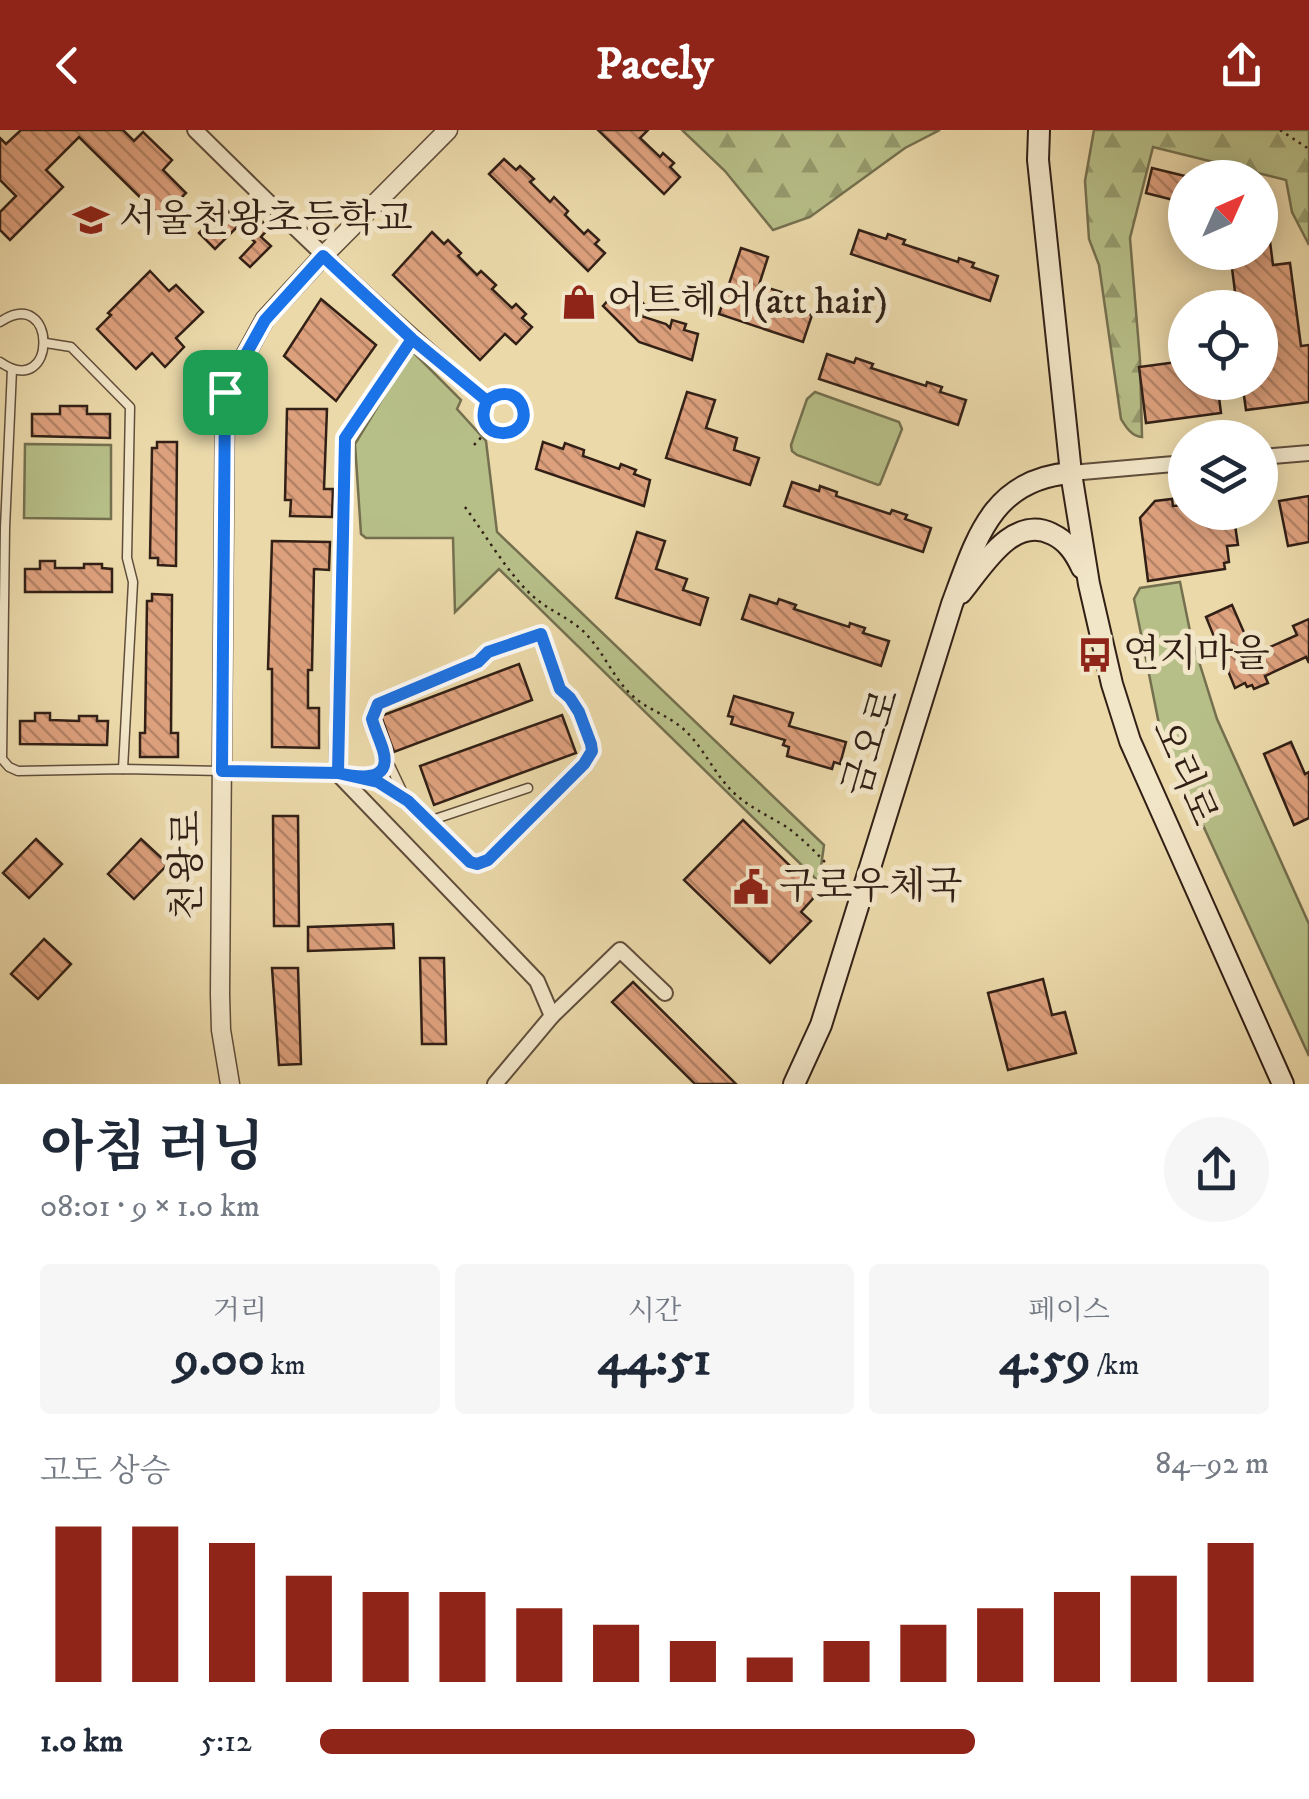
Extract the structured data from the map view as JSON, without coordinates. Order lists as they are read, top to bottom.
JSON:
{
  "streets": {
    "main road": ["금오로", "오리로"],
    "street": ["천왕로"]
  },
  "crossings": [
    ["금오로", "오리로"]
  ],
  "places": {
    "school or university": ["서울천왕초등학교"],
    "shop": ["어트헤어(att hair)"],
    "bus stop": ["연지마을"],
    "public building": ["구로우체국"]
  },
  "north": "top right",
  "page": {
    "header": "Pacely",
    "heading": ["아침 러닝", "08:01 · 9 × 1.0 km"],
    "stats": [
      ["거리", "9.00 km"],
      ["시간", "44:51"],
      ["페이스", "4:59 /km"]
    ],
    "chart": ["고도 상승", "84–92 m"],
    "list": [
      {
        "name": "1.0 km",
        "note": "5:12"
      }
    ]
  }
}
